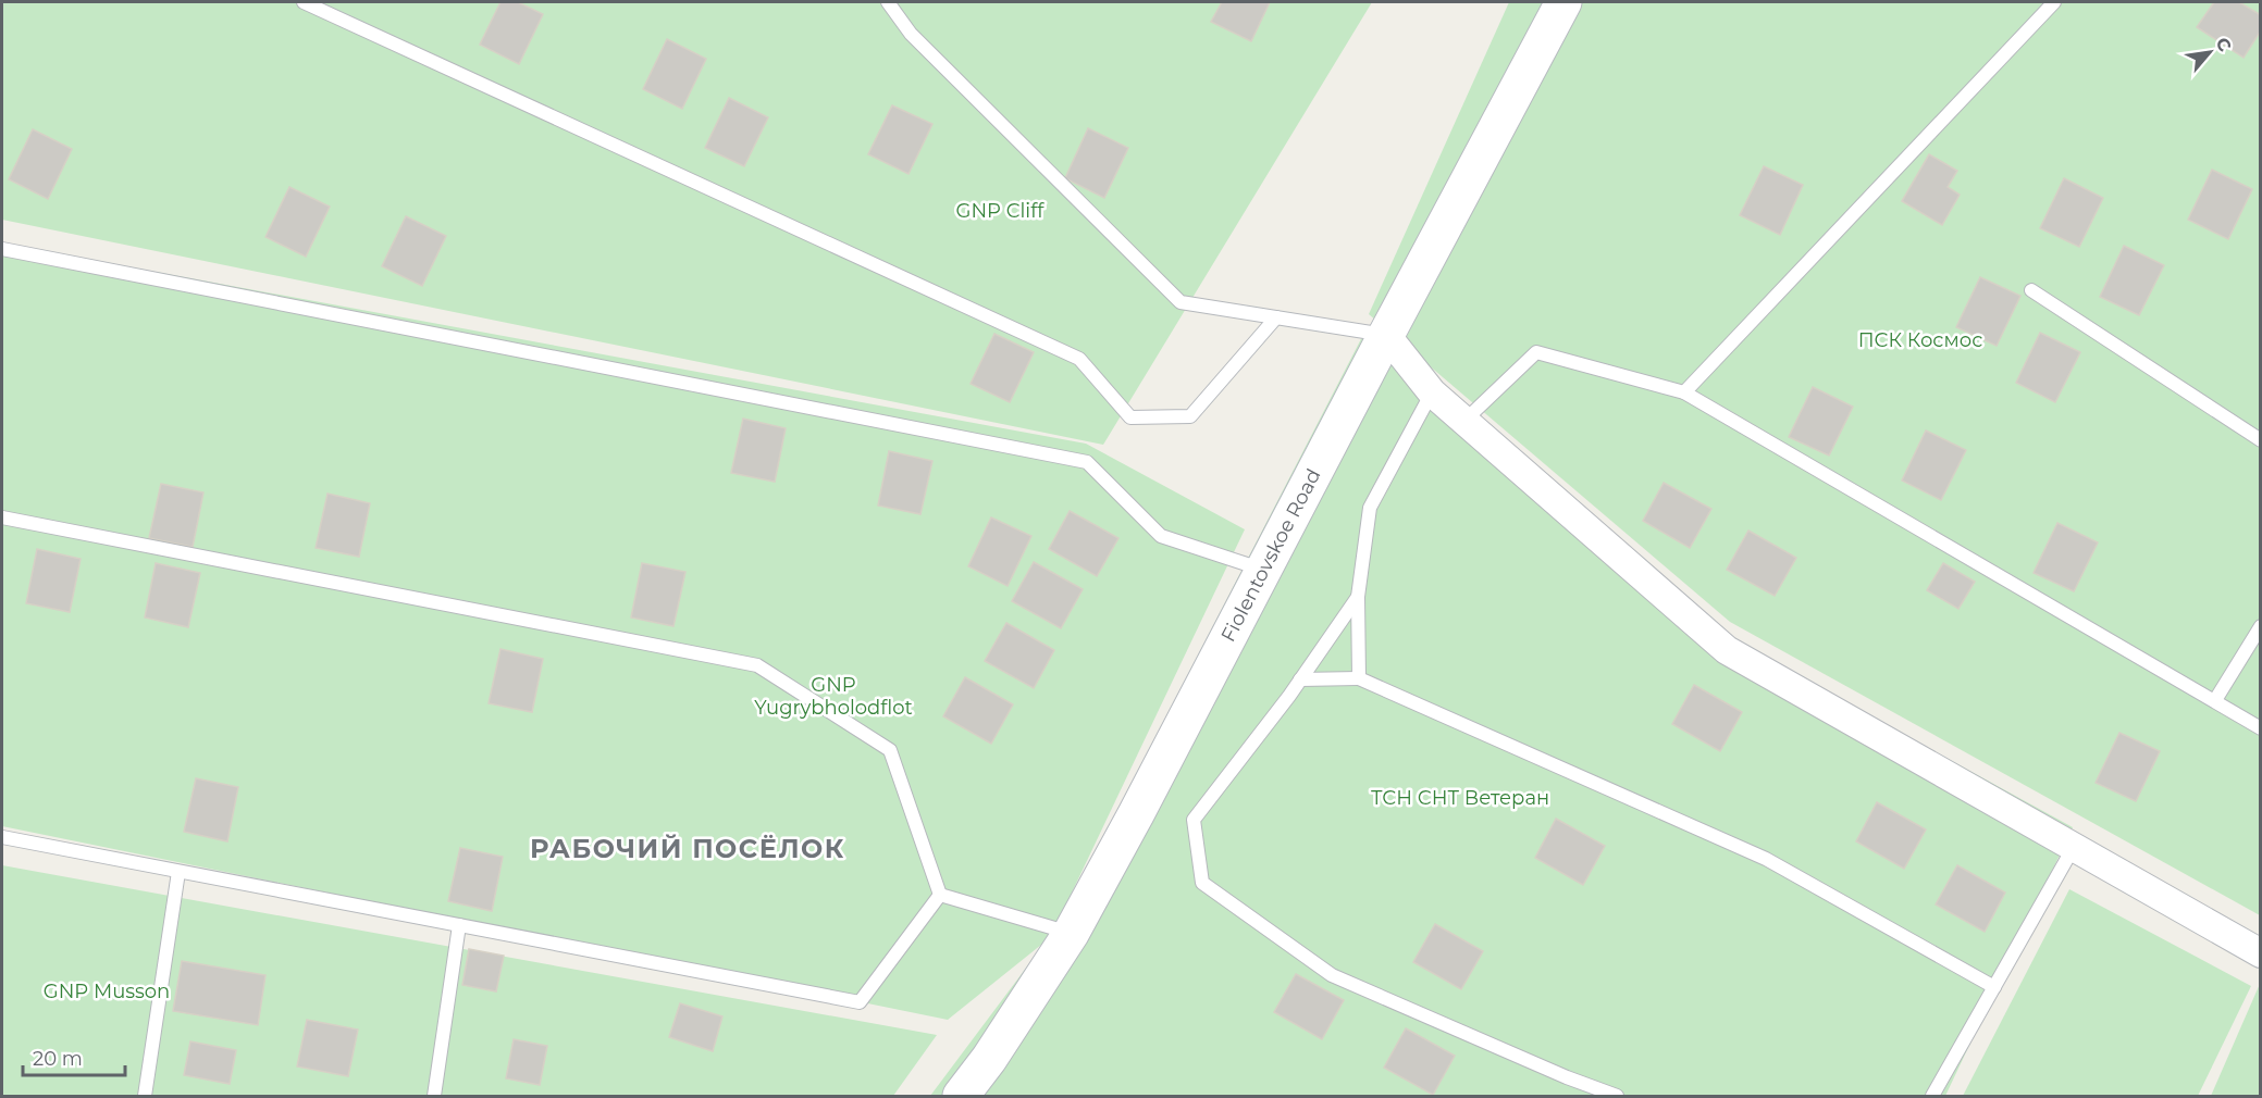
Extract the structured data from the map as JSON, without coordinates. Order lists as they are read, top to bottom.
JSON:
{
  "streets": {
    "main road": ["Fiolentovskoe Road"]
  },
  "districts": ["РАБОЧИЙ ПОСЁЛОК"],
  "parks": [
    "GNP Cliff",
    "ПСК Космос",
    "GNP Yugrybholodflot",
    "ТСН СНТ Ветеран",
    "GNP Musson"
  ],
  "scale_bar": "20 m",
  "north": "top right"
}
